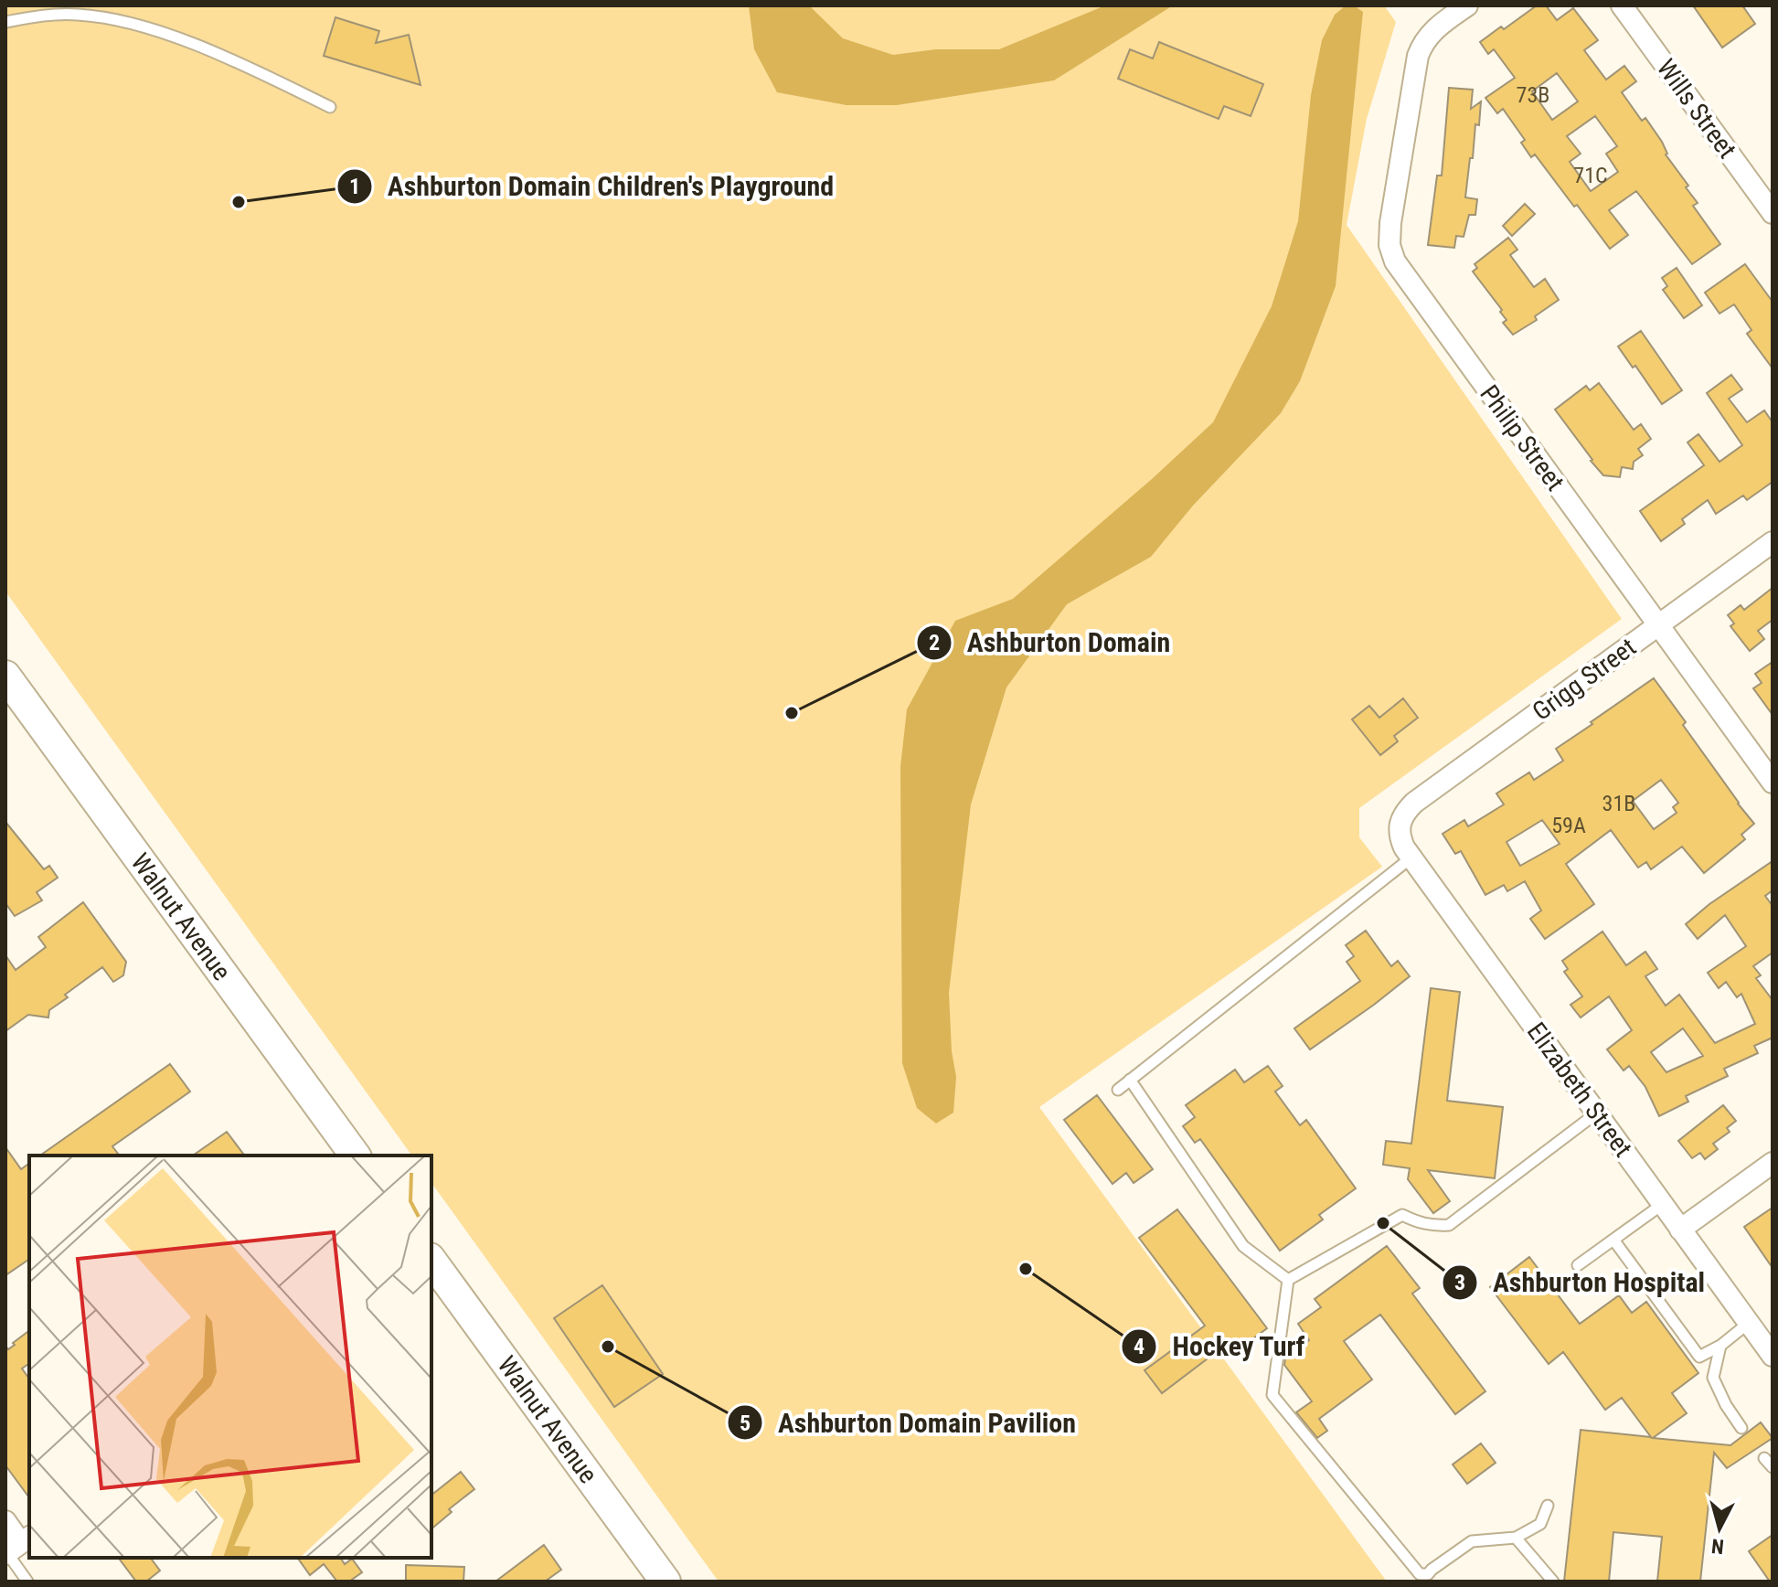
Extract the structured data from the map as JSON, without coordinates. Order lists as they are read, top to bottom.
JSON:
{
  "streets": {
    "main road": ["Walnut Avenue"],
    "street": [
      "Wills Street",
      "Philip Street",
      "Grigg Street",
      "Elizabeth Street"
    ]
  },
  "crossings": [
    ["Philip Street", "Grigg Street"],
    ["Grigg Street", "Elizabeth Street"]
  ],
  "places": [
    "Ashburton Domain Children's Playground",
    "Ashburton Domain",
    "Ashburton Hospital",
    "Hockey Turf",
    "Ashburton Domain Pavilion"
  ],
  "house_numbers": [
    "73B",
    "71C",
    "31B",
    "59A"
  ],
  "north": "bottom"
}
